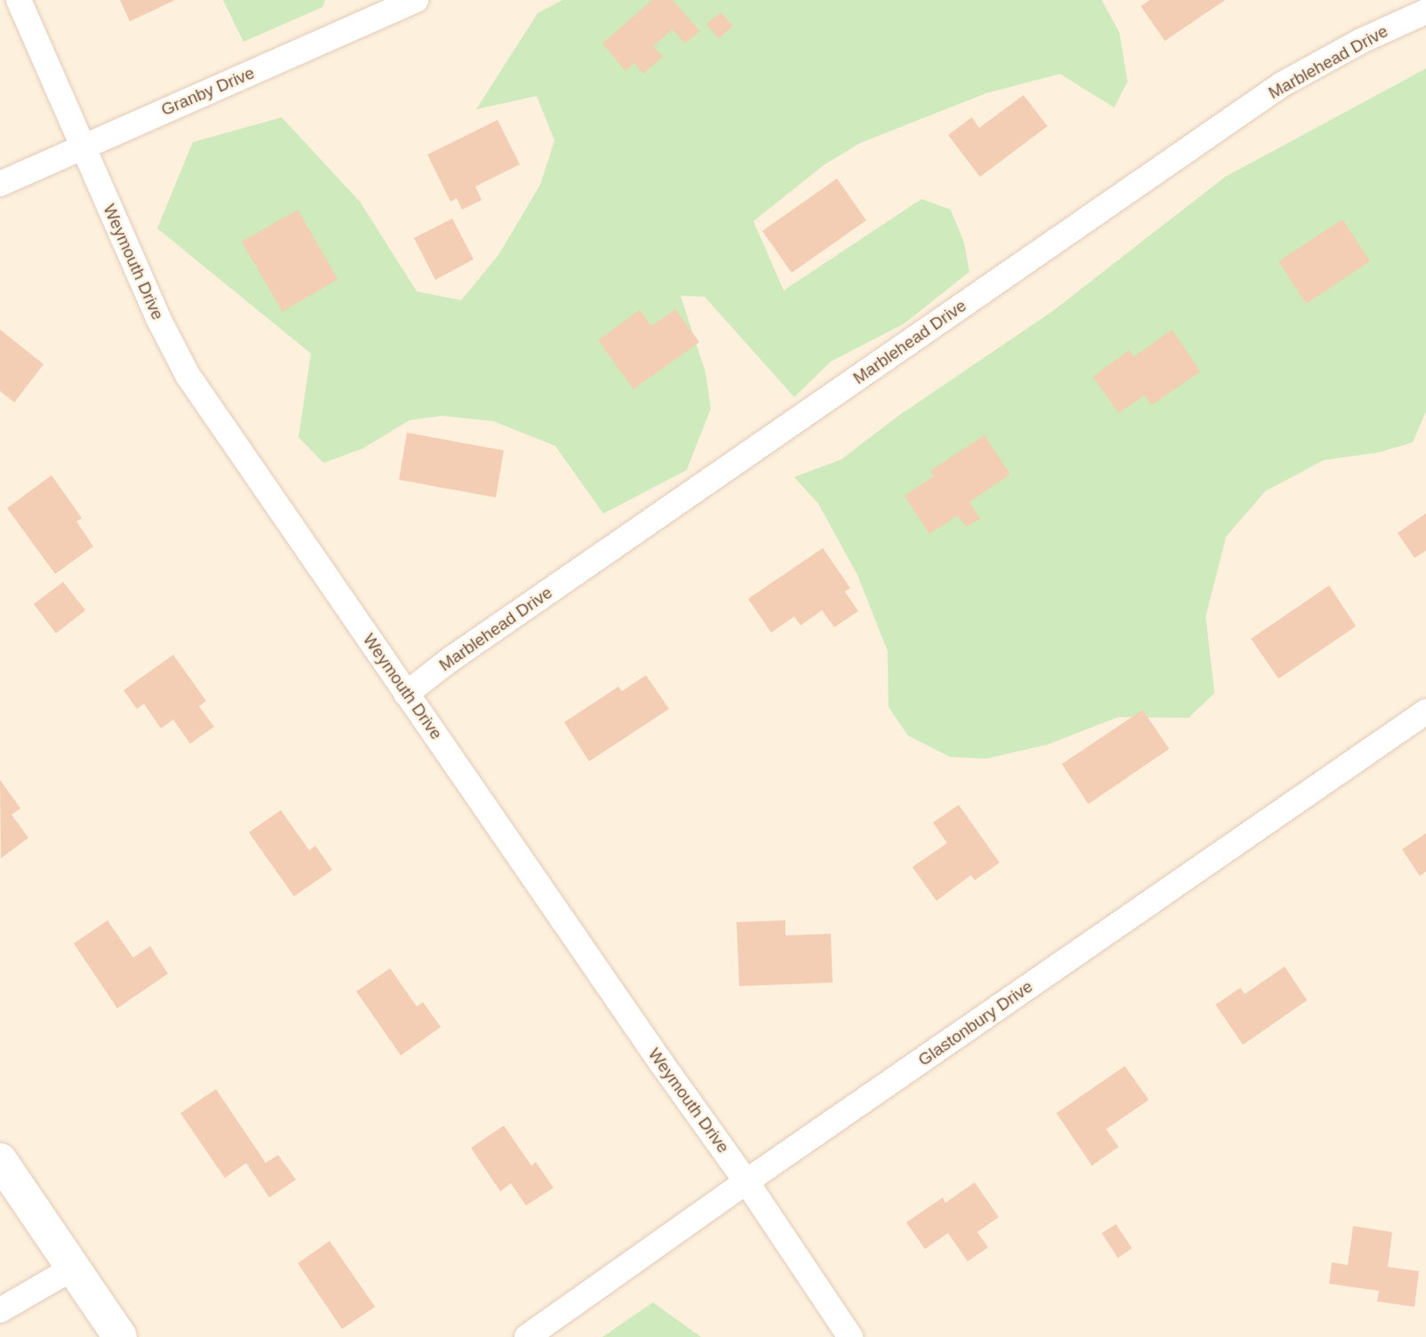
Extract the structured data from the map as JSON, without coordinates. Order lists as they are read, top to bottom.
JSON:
{
  "streets": {
    "street": [
      "Marblehead Drive",
      "Granby Drive",
      "Weymouth Drive",
      "Glastonbury Drive"
    ]
  },
  "crossings": [
    ["Marblehead Drive", "Weymouth Drive"],
    ["Granby Drive", "Weymouth Drive"],
    ["Weymouth Drive", "Glastonbury Drive"]
  ]
}
